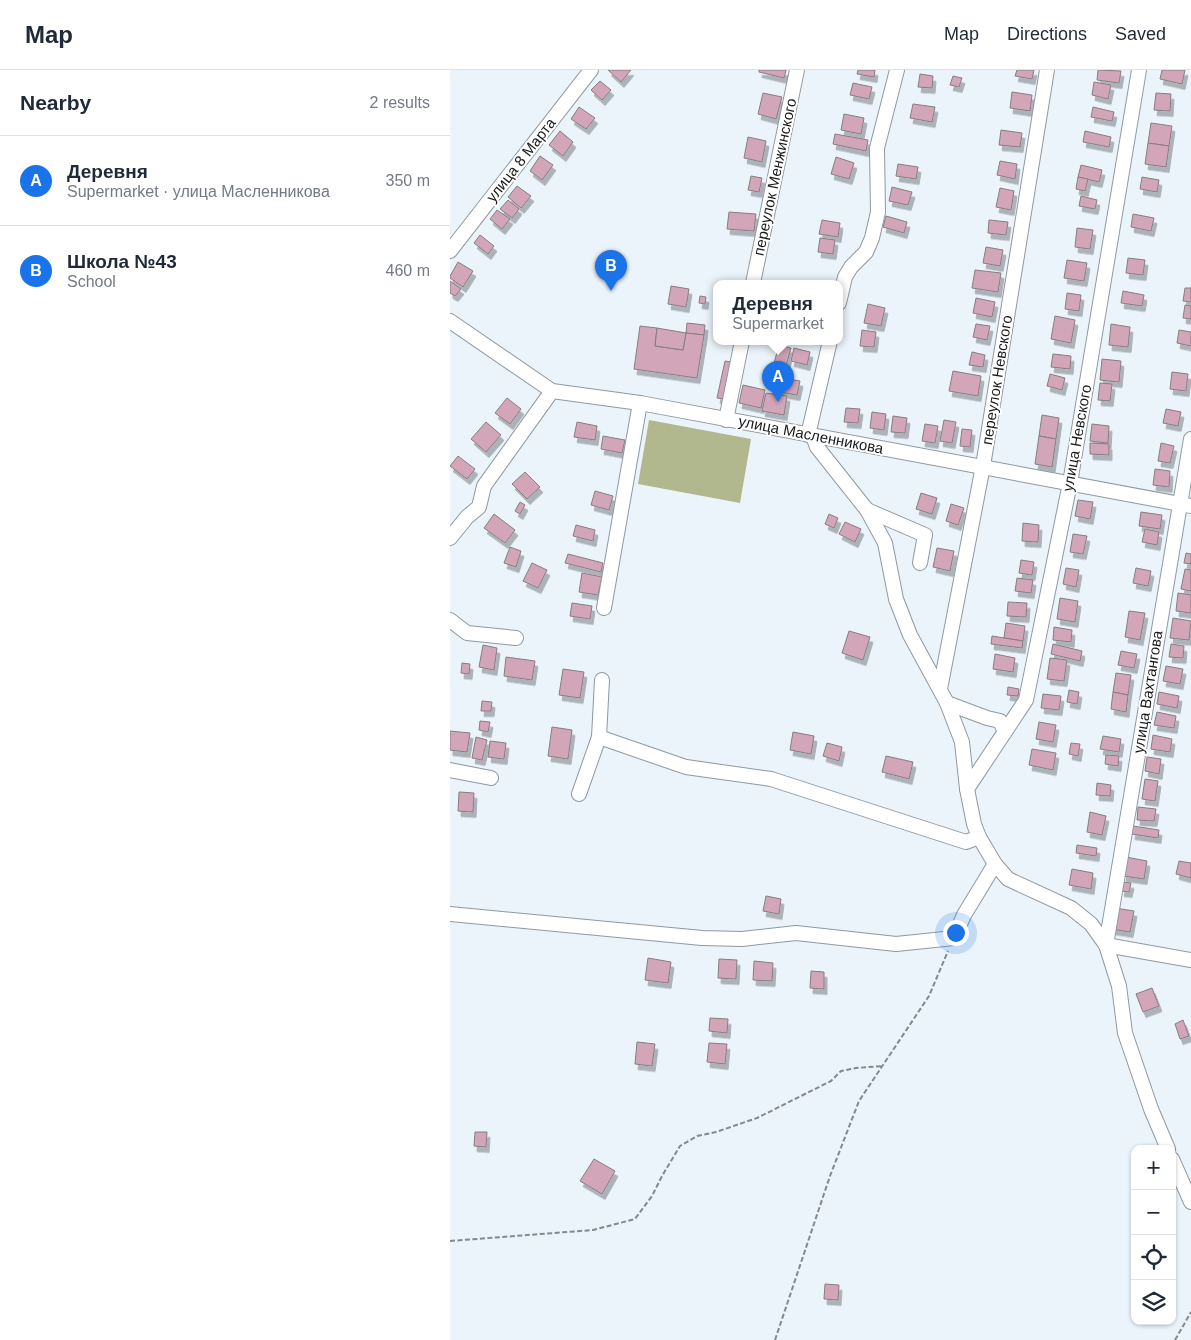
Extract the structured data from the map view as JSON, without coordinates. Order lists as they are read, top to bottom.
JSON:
{
  "streets": {
    "street": [
      "улица 8 Марта",
      "переулок Менжинского",
      "переулок Невского",
      "улица Масленникова",
      "улица Невского",
      "улица Вахтангова"
    ]
  },
  "crossings": [
    ["переулок Невского", "улица Масленникова"],
    ["улица Масленникова", "улица Невского"],
    ["улица Масленникова", "улица Вахтангова"]
  ],
  "page": {
    "header": "Map",
    "nav": ["Map", "Directions", "Saved"],
    "heading": ["Nearby", "2 results"],
    "list": [
      {
        "mark": "A",
        "name": "Деревня",
        "note": "Supermarket · улица Масленникова",
        "value": "350 m"
      },
      {
        "mark": "B",
        "name": "Школа №43",
        "note": "School",
        "value": "460 m"
      }
    ],
    "pins": ["B", "A"],
    "popup": ["Деревня", "Supermarket"],
    "map_buttons": ["+", "−"]
  }
}
